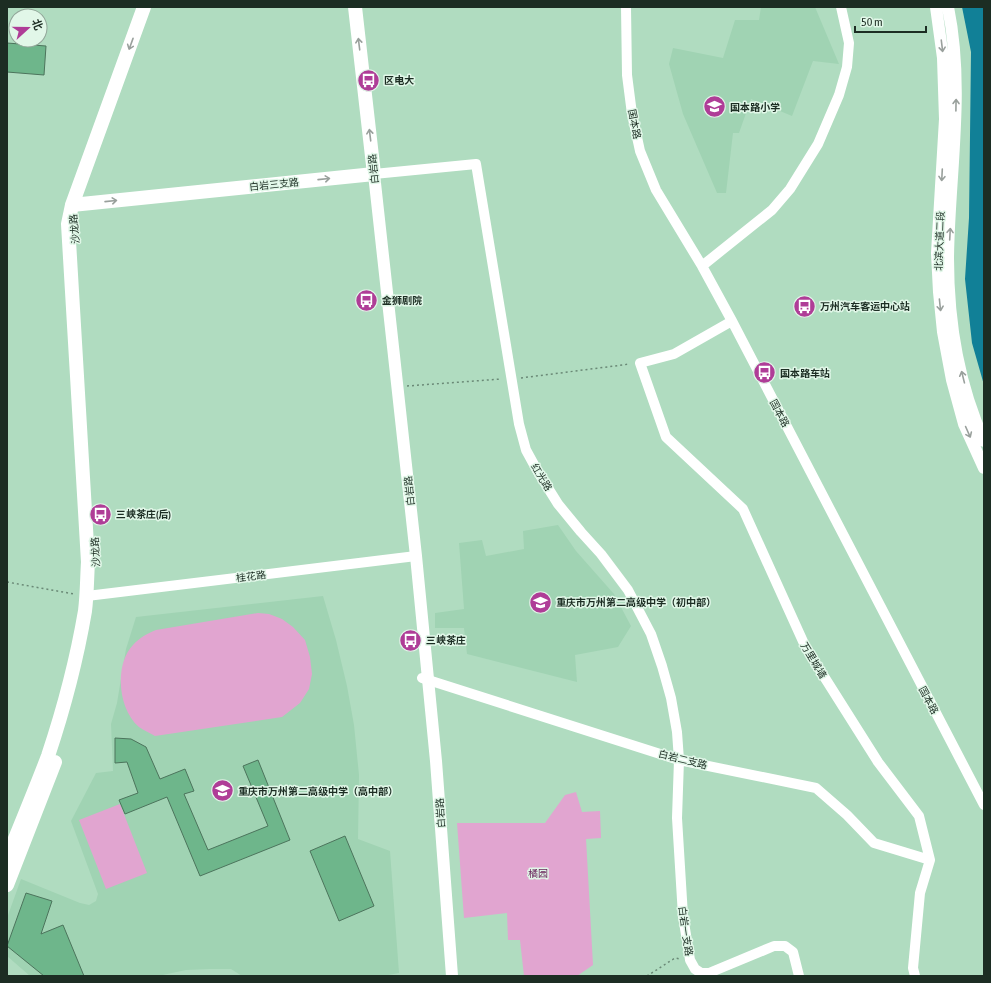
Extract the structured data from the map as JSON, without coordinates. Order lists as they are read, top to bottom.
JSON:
{
  "streets": {
    "highway": ["白岩路", "白岩三支路", "沙龙路"],
    "main road": ["北滨大道二段"],
    "street": [
      "国本路",
      "红光路",
      "桂花路",
      "万里城墙",
      "白岩二支路",
      "白岩一支路"
    ]
  },
  "crossings": [
    ["白岩路", "白岩三支路"],
    ["白岩路", "桂花路"],
    ["白岩路", "白岩二支路"],
    ["白岩三支路", "沙龙路"],
    ["白岩三支路", "红光路"],
    ["沙龙路", "桂花路"],
    ["红光路", "白岩二支路"],
    ["红光路", "白岩一支路"],
    ["万里城墙", "白岩二支路"],
    ["白岩二支路", "白岩一支路"]
  ],
  "one_way": ["白岩三支路"],
  "parks": ["橘园"],
  "places": {
    "bus stop": [
      "区电大",
      "金狮剧院",
      "万州汽车客运中心站",
      "国本路车站",
      "三峡茶庄(后)",
      "三峡茶庄"
    ],
    "school or university": ["国本路小学", "重庆市万州第二高级中学（初中部）", "重庆市万州第二高级中学（高中部）"]
  },
  "scale_bar": "50 m",
  "north": "right"
}
